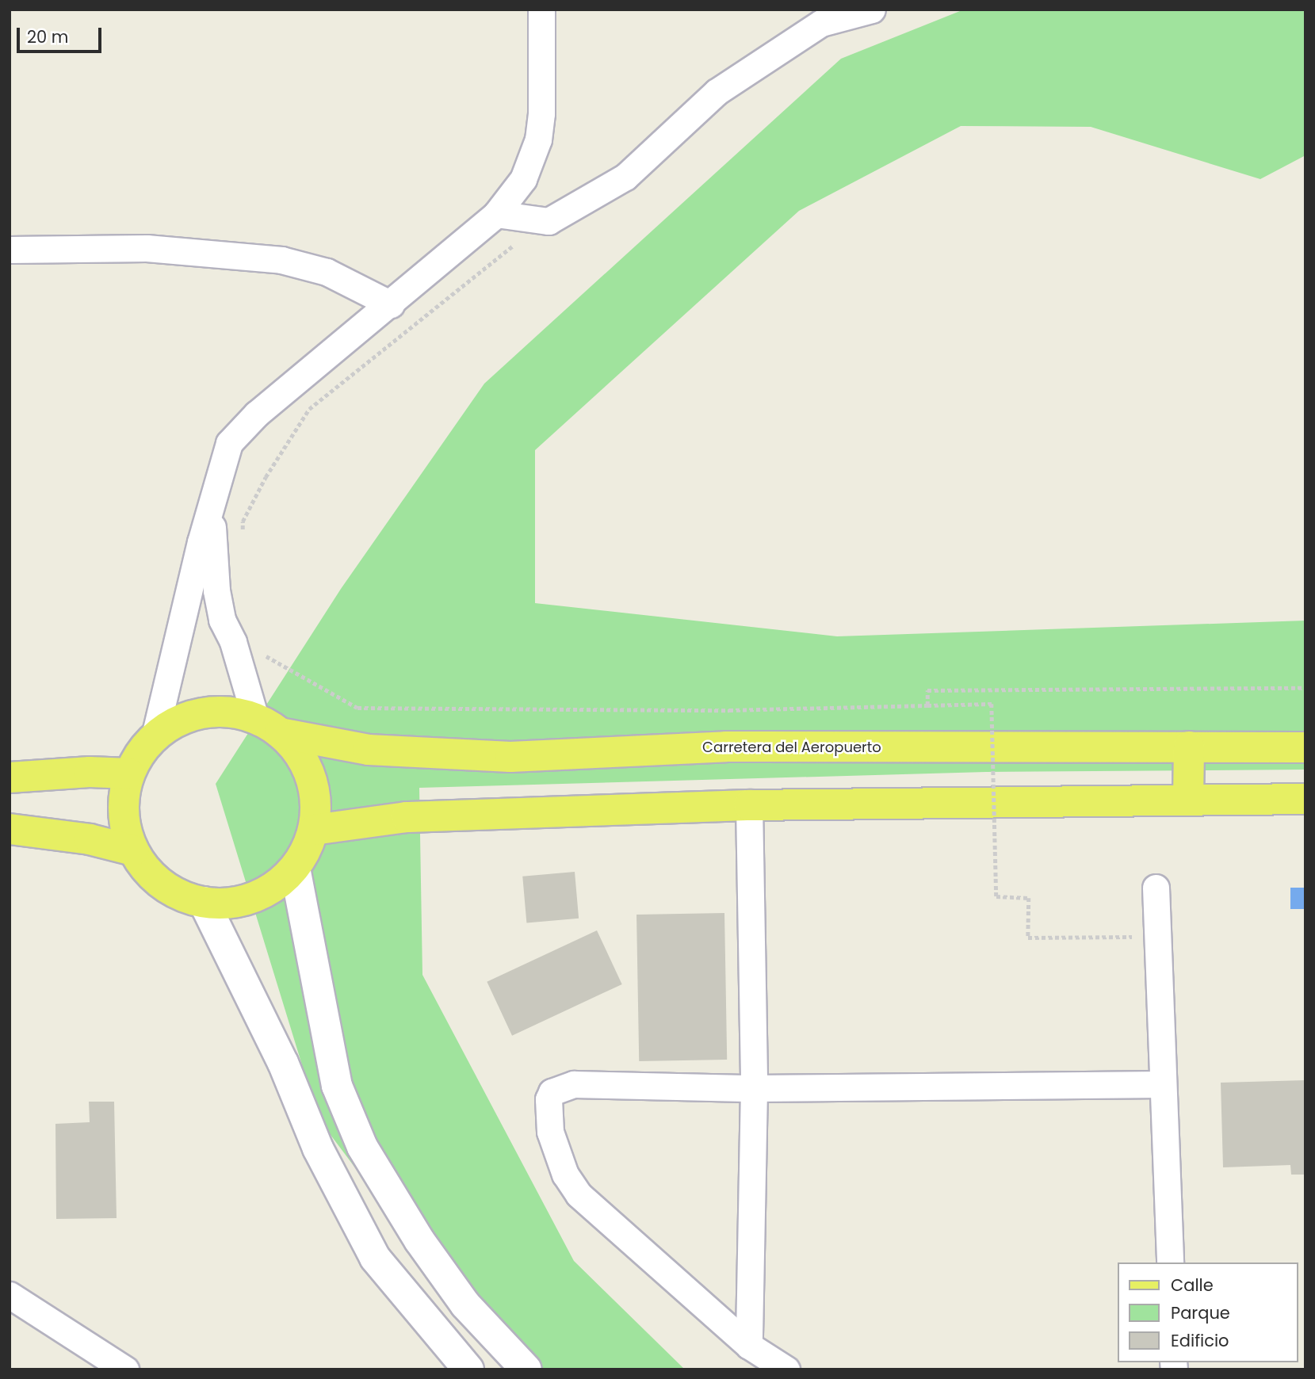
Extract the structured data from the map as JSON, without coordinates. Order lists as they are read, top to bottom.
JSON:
{
  "streets": {
    "main road": ["Carretera del Aeropuerto"]
  },
  "legend": ["Calle", "Parque", "Edificio"],
  "scale_bar": "20 m"
}
